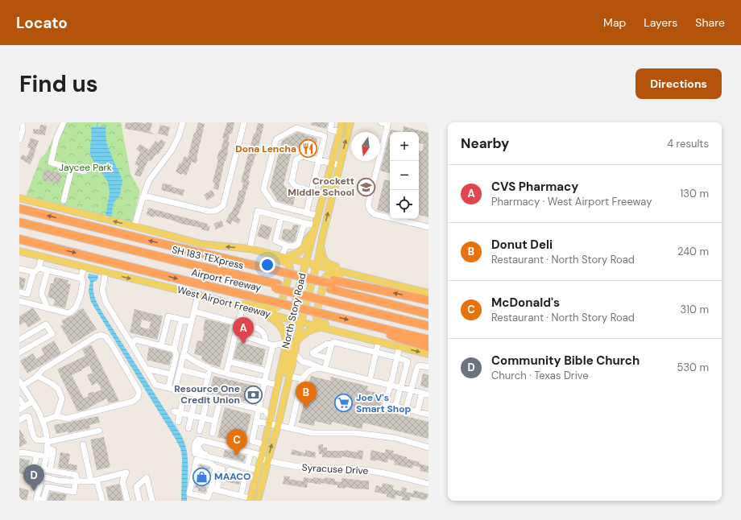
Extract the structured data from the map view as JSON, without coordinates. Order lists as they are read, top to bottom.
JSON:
{
  "streets": {
    "highway": ["SH 183 TEXpress", "Airport Freeway"],
    "main road": ["West Airport Freeway", "North Story Road"],
    "street": ["Syracuse Drive"]
  },
  "crossings": [
    ["West Airport Freeway", "North Story Road"],
    ["North Story Road", "Syracuse Drive"]
  ],
  "parks": ["Jaycee Park"],
  "places": {
    "restaurant": ["Dona Lencha"],
    "school or university": ["Crockett Middle School"],
    "bank": ["Resource One Credit Union"],
    "supermarket": ["Joe V's Smart Shop"],
    "shop": ["MAACO"]
  },
  "north": "bottom",
  "page": {
    "header": "Locato",
    "nav": ["Map", "Layers", "Share"],
    "buttons": "Directions",
    "title": "Find us",
    "heading": ["Nearby", "4 results"],
    "map_buttons": ["+", "−"],
    "list": [
      {
        "mark": "A",
        "name": "CVS Pharmacy",
        "note": "Pharmacy · West Airport Freeway",
        "value": "130 m"
      },
      {
        "mark": "B",
        "name": "Donut Deli",
        "note": "Restaurant · North Story Road",
        "value": "240 m"
      },
      {
        "mark": "C",
        "name": "McDonald's",
        "note": "Restaurant · North Story Road",
        "value": "310 m"
      },
      {
        "mark": "D",
        "name": "Community Bible Church",
        "note": "Church · Texas Drive",
        "value": "530 m"
      }
    ],
    "pins": [
      "A",
      "B",
      "C",
      "D"
    ]
  }
}
